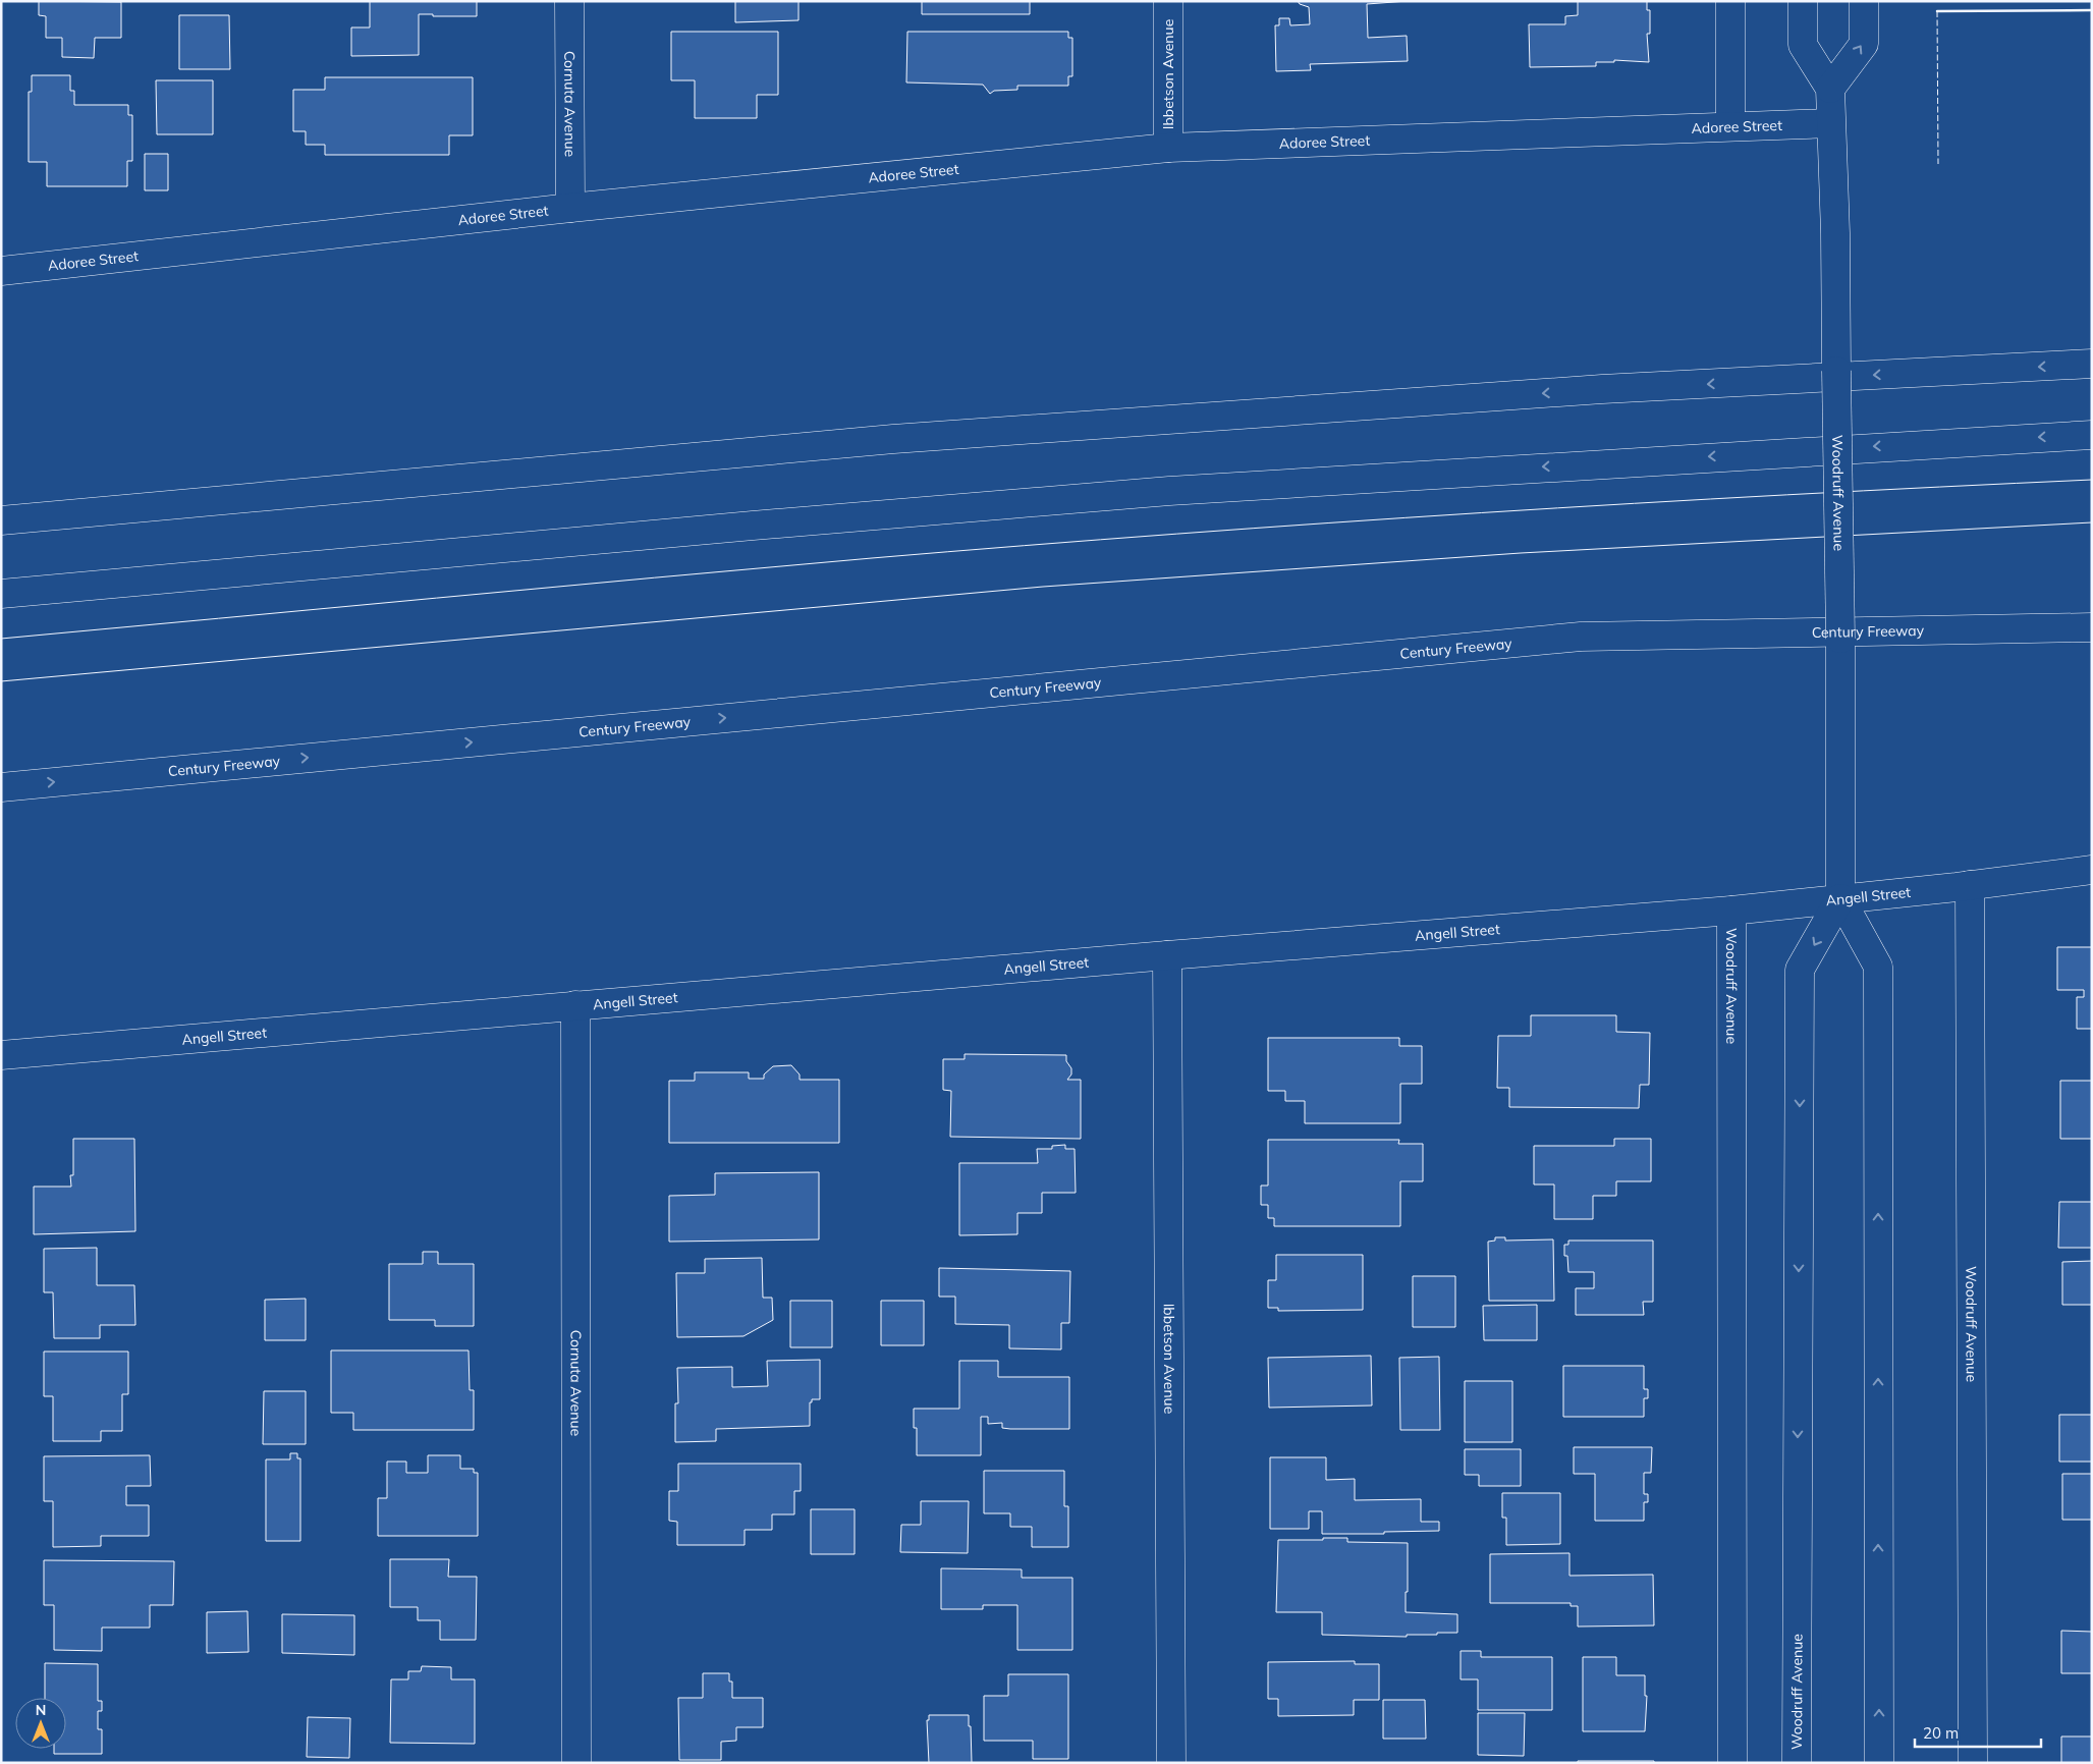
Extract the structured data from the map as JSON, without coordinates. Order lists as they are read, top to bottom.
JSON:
{
  "streets": {
    "main road": [
      "Ibbetson Avenue",
      "Cornuta Avenue",
      "Adoree Street",
      "Woodruff Avenue",
      "Century Freeway",
      "Angell Street"
    ]
  },
  "crossings": [
    ["Ibbetson Avenue", "Adoree Street"],
    ["Ibbetson Avenue", "Angell Street"],
    ["Cornuta Avenue", "Adoree Street"],
    ["Cornuta Avenue", "Angell Street"],
    ["Adoree Street", "Woodruff Avenue"],
    ["Woodruff Avenue", "Angell Street"]
  ],
  "scale_bar": "20 m",
  "north": "top"
}
